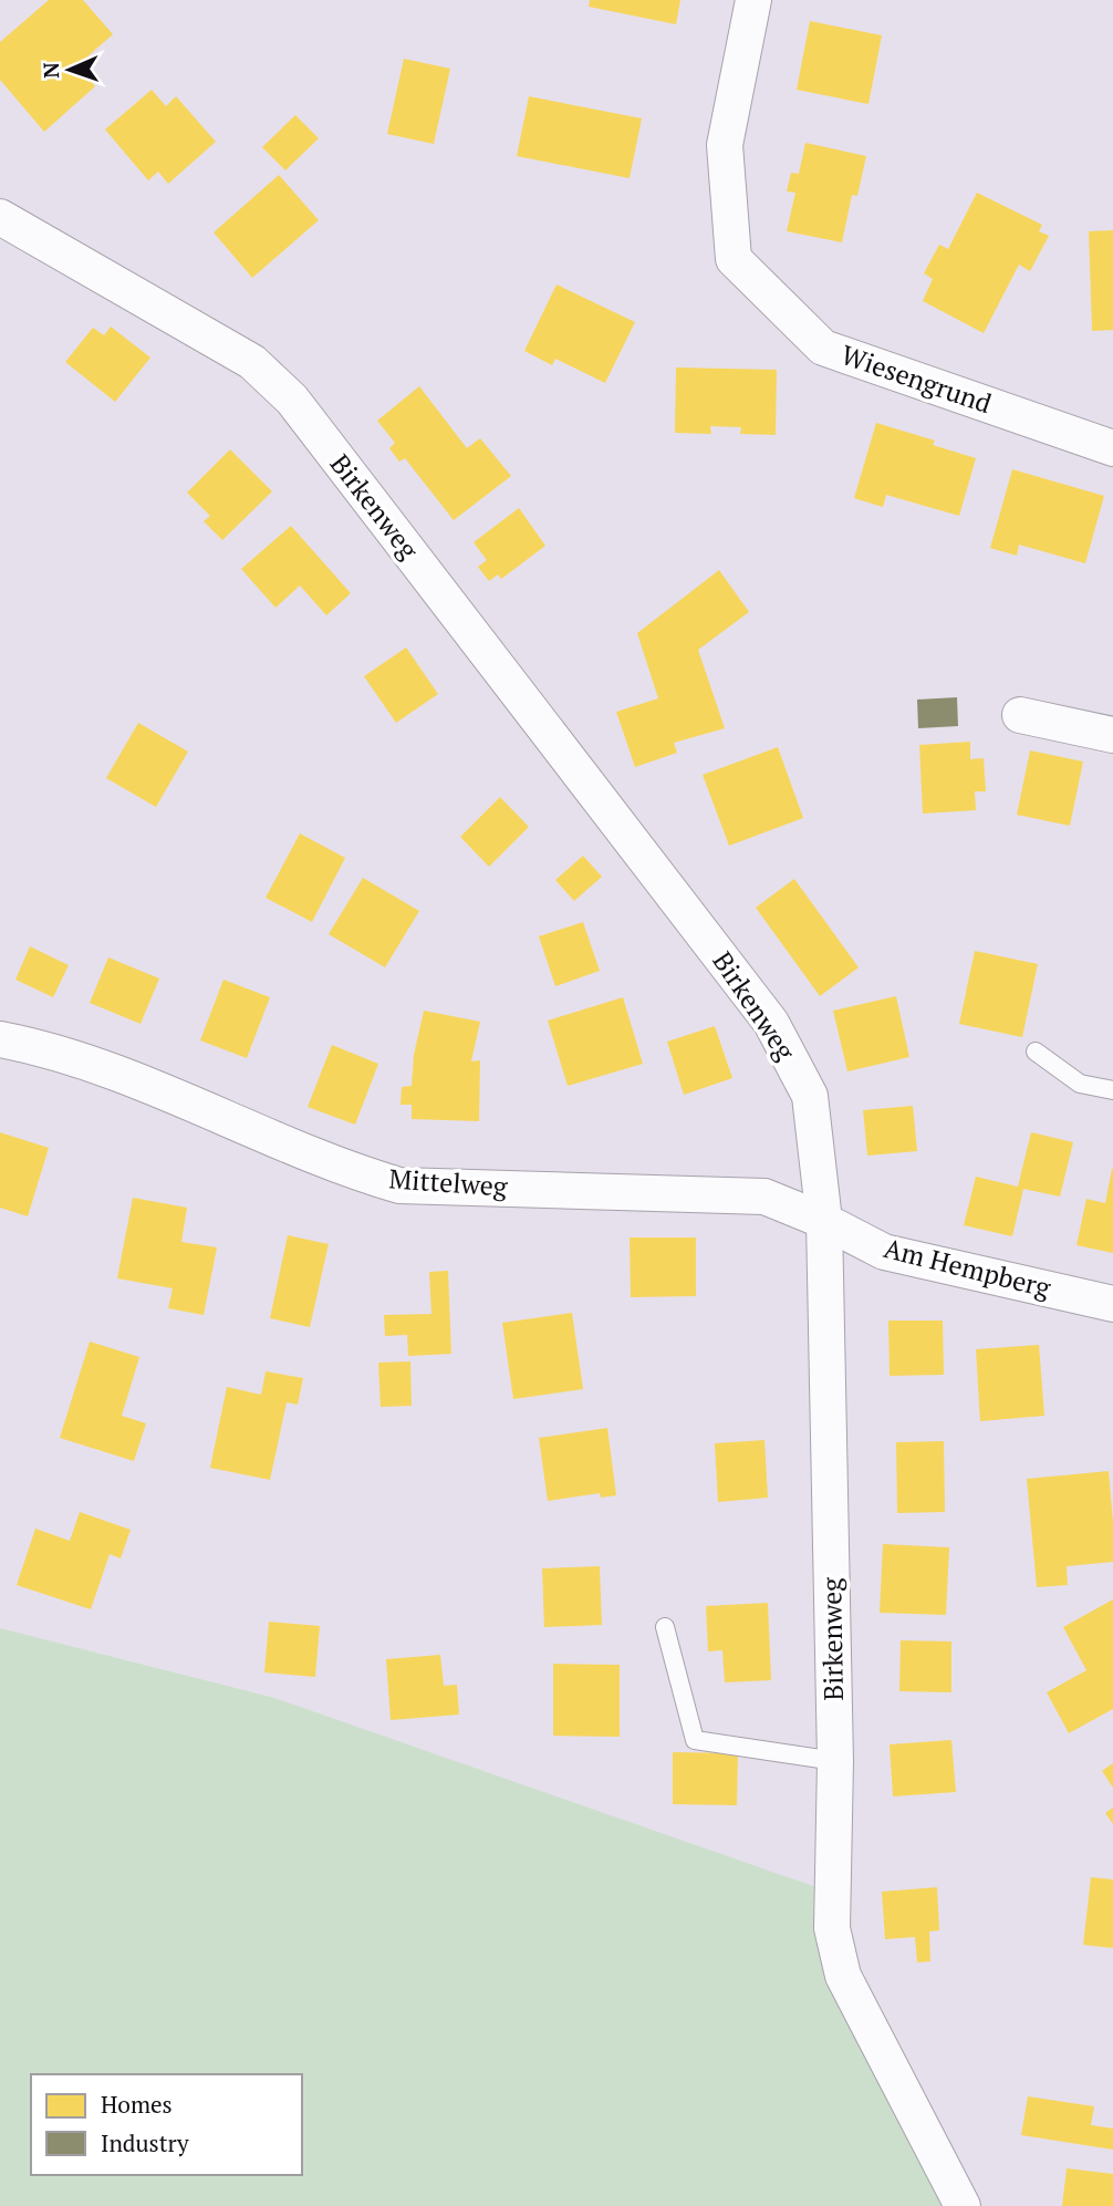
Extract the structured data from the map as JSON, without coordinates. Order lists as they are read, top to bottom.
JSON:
{
  "streets": {
    "street": [
      "Wiesengrund",
      "Birkenweg",
      "Mittelweg",
      "Am Hempberg"
    ]
  },
  "crossings": [
    ["Birkenweg", "Mittelweg"],
    ["Birkenweg", "Am Hempberg"],
    ["Mittelweg", "Am Hempberg"]
  ],
  "legend": ["Homes", "Industry"],
  "north": "left"
}
